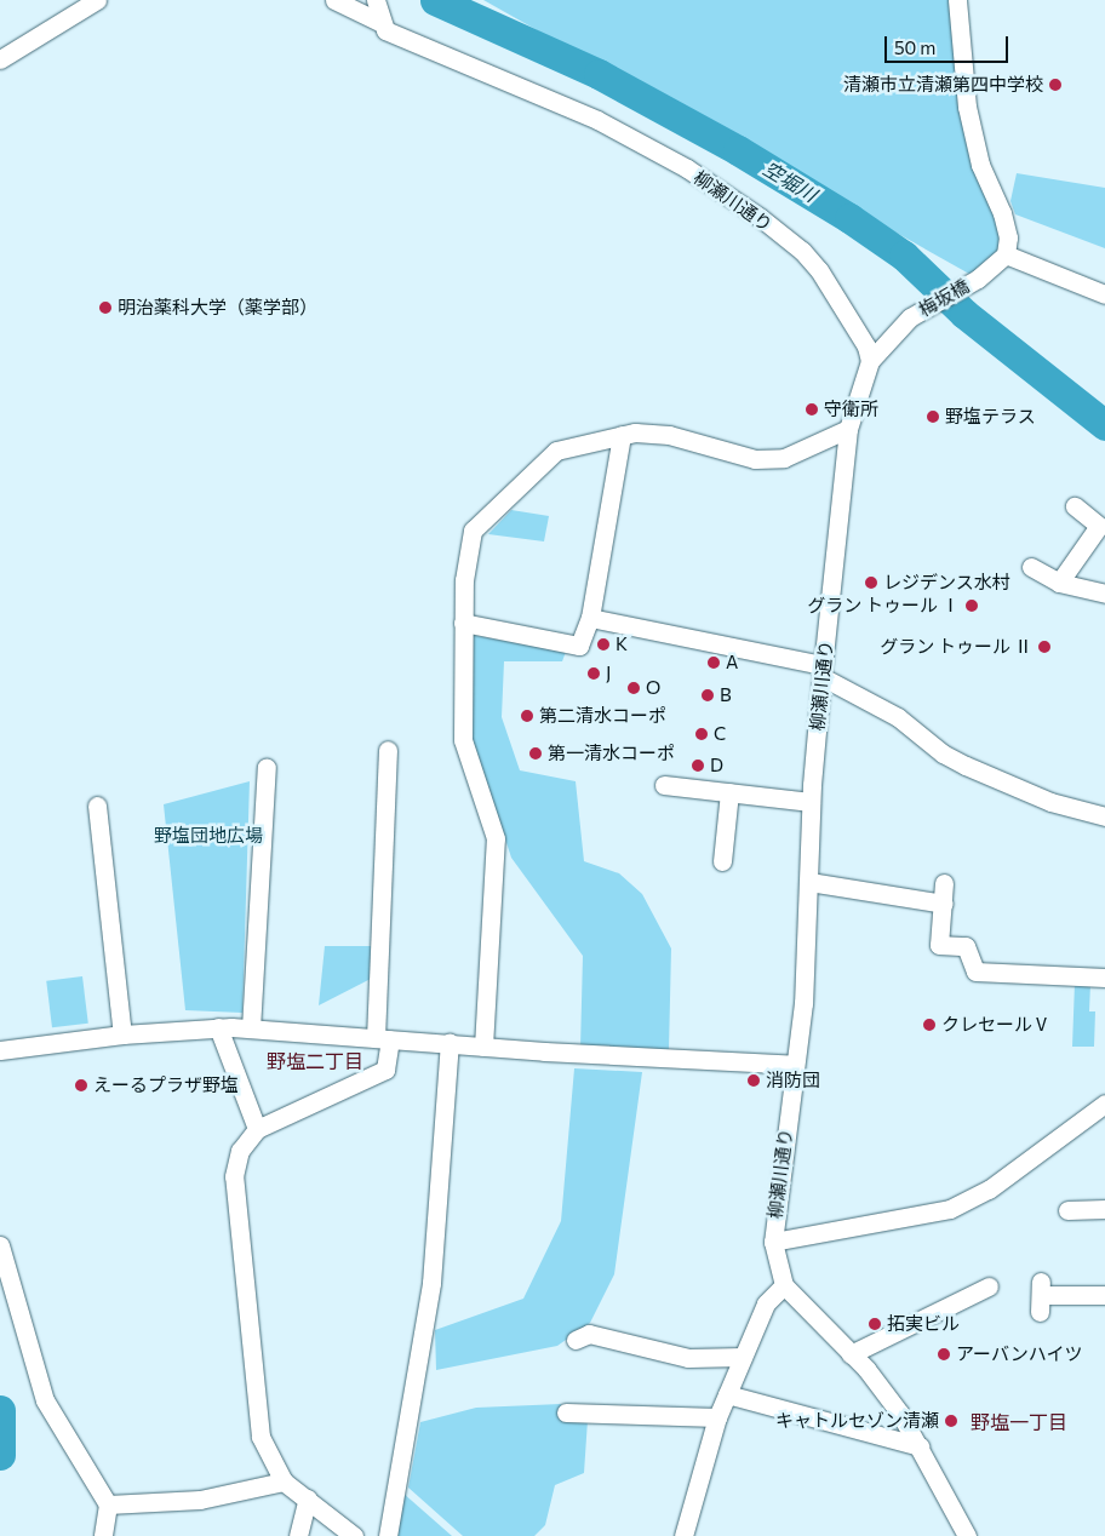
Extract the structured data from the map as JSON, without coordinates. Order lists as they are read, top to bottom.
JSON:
{
  "streets": {
    "street": ["柳瀬川通り", "梅坂橋"]
  },
  "crossings": [
    ["柳瀬川通り", "梅坂橋"]
  ],
  "districts": ["野塩二丁目", "野塩一丁目"],
  "water": ["空堀川"],
  "parks": ["野塩団地広場"],
  "places": [
    "清瀬市立清瀬第四中学校",
    "明治薬科大学（薬学部）",
    "守衛所",
    "野塩テラス",
    "レジデンス水村",
    "グラン トゥール Ⅰ",
    "K",
    "グラン トゥール Ⅱ",
    "A",
    "J",
    "O",
    "B",
    "第二清水コーポ",
    "C",
    "第一清水コーポ",
    "D",
    "クレセールⅤ",
    "消防団",
    "えーるプラザ野塩",
    "拓実ビル",
    "アーバンハイツ",
    "キャトルセゾン清瀬"
  ],
  "scale_bar": "50 m"
}
